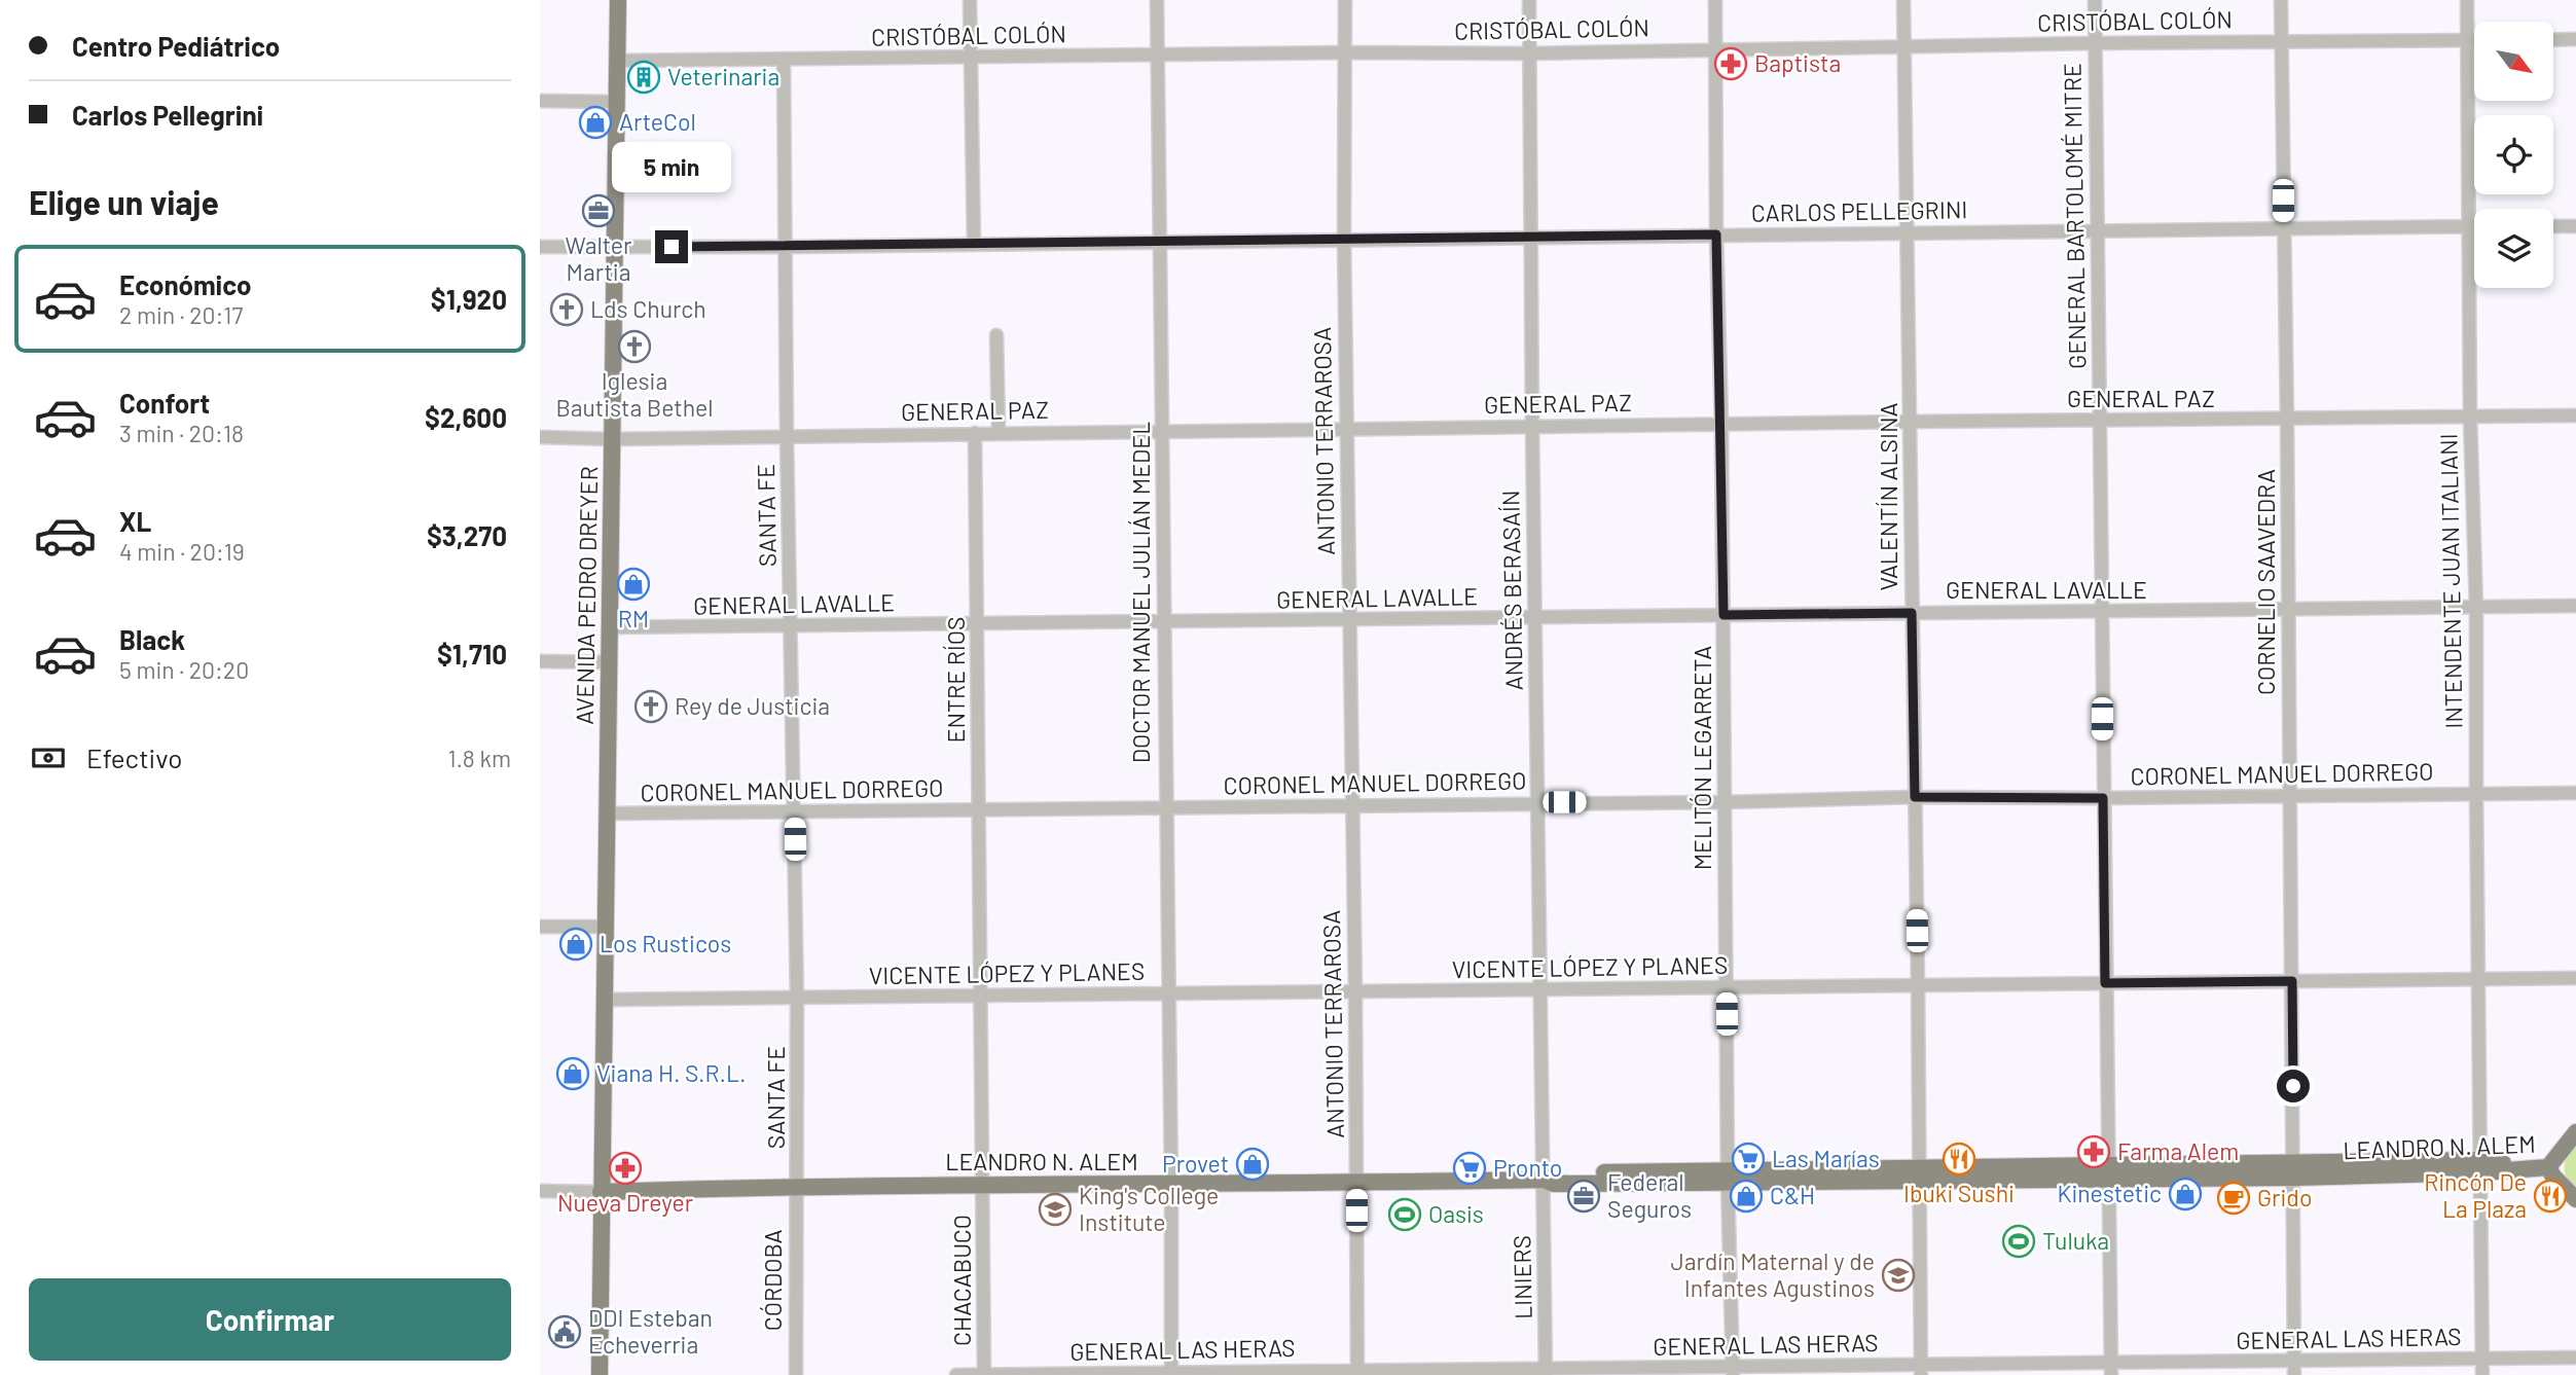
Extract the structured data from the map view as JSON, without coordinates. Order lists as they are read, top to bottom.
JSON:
{
  "streets": {
    "main road": ["AVENIDA PEDRO DREYER", "LEANDRO N. ALEM"],
    "street": [
      "CRISTÓBAL COLÓN",
      "CARLOS PELLEGRINI",
      "GENERAL BARTOLOMÉ MITRE",
      "GENERAL PAZ",
      "ANTONIO TERRAROSA",
      "VALENTÍN ALSINA",
      "SANTA FE",
      "INTENDENTE JUAN ITALIANI",
      "CORNELIO SAAVEDRA",
      "ANDRÉS BERASAÍN",
      "GENERAL LAVALLE",
      "DOCTOR MANUEL JULIÁN MEDEL",
      "ENTRE RÍOS",
      "MELITÓN LEGARRETA",
      "CORONEL MANUEL DORREGO",
      "VICENTE LÓPEZ Y PLANES",
      "LINIERS",
      "CÓRDOBA",
      "CHACABUCO",
      "GENERAL LAS HERAS"
    ]
  },
  "crossings": [
    ["CRISTÓBAL COLÓN", "GENERAL BARTOLOMÉ MITRE"],
    ["CRISTÓBAL COLÓN", "ANTONIO TERRAROSA"],
    ["CRISTÓBAL COLÓN", "VALENTÍN ALSINA"],
    ["CRISTÓBAL COLÓN", "SANTA FE"],
    ["CRISTÓBAL COLÓN", "INTENDENTE JUAN ITALIANI"],
    ["CRISTÓBAL COLÓN", "CORNELIO SAAVEDRA"],
    ["CRISTÓBAL COLÓN", "ANDRÉS BERASAÍN"],
    ["CRISTÓBAL COLÓN", "DOCTOR MANUEL JULIÁN MEDEL"],
    ["CRISTÓBAL COLÓN", "AVENIDA PEDRO DREYER"],
    ["CRISTÓBAL COLÓN", "MELITÓN LEGARRETA"],
    ["CARLOS PELLEGRINI", "GENERAL BARTOLOMÉ MITRE"],
    ["CARLOS PELLEGRINI", "ANTONIO TERRAROSA"],
    ["CARLOS PELLEGRINI", "VALENTÍN ALSINA"],
    ["CARLOS PELLEGRINI", "SANTA FE"],
    ["CARLOS PELLEGRINI", "INTENDENTE JUAN ITALIANI"],
    ["CARLOS PELLEGRINI", "CORNELIO SAAVEDRA"],
    ["CARLOS PELLEGRINI", "ANDRÉS BERASAÍN"],
    ["CARLOS PELLEGRINI", "DOCTOR MANUEL JULIÁN MEDEL"],
    ["CARLOS PELLEGRINI", "AVENIDA PEDRO DREYER"],
    ["CARLOS PELLEGRINI", "MELITÓN LEGARRETA"],
    ["GENERAL BARTOLOMÉ MITRE", "GENERAL PAZ"],
    ["GENERAL BARTOLOMÉ MITRE", "GENERAL LAVALLE"],
    ["GENERAL BARTOLOMÉ MITRE", "CORONEL MANUEL DORREGO"],
    ["GENERAL BARTOLOMÉ MITRE", "VICENTE LÓPEZ Y PLANES"],
    ["GENERAL BARTOLOMÉ MITRE", "LEANDRO N. ALEM"],
    ["GENERAL BARTOLOMÉ MITRE", "GENERAL LAS HERAS"],
    ["GENERAL PAZ", "ANTONIO TERRAROSA"],
    ["GENERAL PAZ", "VALENTÍN ALSINA"],
    ["GENERAL PAZ", "SANTA FE"],
    ["GENERAL PAZ", "INTENDENTE JUAN ITALIANI"],
    ["GENERAL PAZ", "CORNELIO SAAVEDRA"],
    ["GENERAL PAZ", "ANDRÉS BERASAÍN"],
    ["GENERAL PAZ", "DOCTOR MANUEL JULIÁN MEDEL"],
    ["GENERAL PAZ", "AVENIDA PEDRO DREYER"],
    ["GENERAL PAZ", "ENTRE RÍOS"],
    ["GENERAL PAZ", "MELITÓN LEGARRETA"],
    ["ANTONIO TERRAROSA", "GENERAL LAVALLE"],
    ["ANTONIO TERRAROSA", "CORONEL MANUEL DORREGO"],
    ["ANTONIO TERRAROSA", "VICENTE LÓPEZ Y PLANES"],
    ["ANTONIO TERRAROSA", "LEANDRO N. ALEM"],
    ["ANTONIO TERRAROSA", "GENERAL LAS HERAS"],
    ["VALENTÍN ALSINA", "GENERAL LAVALLE"],
    ["VALENTÍN ALSINA", "CORONEL MANUEL DORREGO"],
    ["VALENTÍN ALSINA", "VICENTE LÓPEZ Y PLANES"],
    ["VALENTÍN ALSINA", "LEANDRO N. ALEM"],
    ["VALENTÍN ALSINA", "GENERAL LAS HERAS"],
    ["SANTA FE", "GENERAL LAVALLE"],
    ["SANTA FE", "CORONEL MANUEL DORREGO"],
    ["SANTA FE", "VICENTE LÓPEZ Y PLANES"],
    ["SANTA FE", "LEANDRO N. ALEM"],
    ["SANTA FE", "CÓRDOBA"],
    ["INTENDENTE JUAN ITALIANI", "GENERAL LAVALLE"],
    ["INTENDENTE JUAN ITALIANI", "CORONEL MANUEL DORREGO"],
    ["INTENDENTE JUAN ITALIANI", "VICENTE LÓPEZ Y PLANES"],
    ["INTENDENTE JUAN ITALIANI", "LEANDRO N. ALEM"],
    ["INTENDENTE JUAN ITALIANI", "GENERAL LAS HERAS"],
    ["CORNELIO SAAVEDRA", "GENERAL LAVALLE"],
    ["CORNELIO SAAVEDRA", "CORONEL MANUEL DORREGO"],
    ["CORNELIO SAAVEDRA", "VICENTE LÓPEZ Y PLANES"],
    ["CORNELIO SAAVEDRA", "LEANDRO N. ALEM"],
    ["CORNELIO SAAVEDRA", "GENERAL LAS HERAS"],
    ["ANDRÉS BERASAÍN", "GENERAL LAVALLE"],
    ["ANDRÉS BERASAÍN", "CORONEL MANUEL DORREGO"],
    ["ANDRÉS BERASAÍN", "VICENTE LÓPEZ Y PLANES"],
    ["ANDRÉS BERASAÍN", "LEANDRO N. ALEM"],
    ["ANDRÉS BERASAÍN", "LINIERS"],
    ["GENERAL LAVALLE", "DOCTOR MANUEL JULIÁN MEDEL"],
    ["GENERAL LAVALLE", "AVENIDA PEDRO DREYER"],
    ["GENERAL LAVALLE", "ENTRE RÍOS"],
    ["GENERAL LAVALLE", "MELITÓN LEGARRETA"],
    ["DOCTOR MANUEL JULIÁN MEDEL", "CORONEL MANUEL DORREGO"],
    ["DOCTOR MANUEL JULIÁN MEDEL", "VICENTE LÓPEZ Y PLANES"],
    ["DOCTOR MANUEL JULIÁN MEDEL", "LEANDRO N. ALEM"],
    ["DOCTOR MANUEL JULIÁN MEDEL", "GENERAL LAS HERAS"],
    ["AVENIDA PEDRO DREYER", "CORONEL MANUEL DORREGO"],
    ["AVENIDA PEDRO DREYER", "VICENTE LÓPEZ Y PLANES"],
    ["AVENIDA PEDRO DREYER", "LEANDRO N. ALEM"],
    ["ENTRE RÍOS", "CORONEL MANUEL DORREGO"],
    ["ENTRE RÍOS", "VICENTE LÓPEZ Y PLANES"],
    ["ENTRE RÍOS", "LEANDRO N. ALEM"],
    ["ENTRE RÍOS", "CHACABUCO"],
    ["MELITÓN LEGARRETA", "CORONEL MANUEL DORREGO"],
    ["MELITÓN LEGARRETA", "VICENTE LÓPEZ Y PLANES"],
    ["MELITÓN LEGARRETA", "LEANDRO N. ALEM"],
    ["MELITÓN LEGARRETA", "GENERAL LAS HERAS"],
    ["LEANDRO N. ALEM", "LINIERS"],
    ["LEANDRO N. ALEM", "CÓRDOBA"],
    ["LEANDRO N. ALEM", "CHACABUCO"],
    ["LINIERS", "GENERAL LAS HERAS"],
    ["CHACABUCO", "GENERAL LAS HERAS"]
  ],
  "places": {
    "pharmacy": ["Baptista", "Farma Alem", "Nueva Dreyer"],
    "building": ["Veterinaria"],
    "shop": [
      "ArteCol",
      "RM",
      "Los Rusticos",
      "Viana H. S.R.L.",
      "Provet",
      "Kinestetic",
      "C&H"
    ],
    "office": ["Walter Martia", "Federal Seguros"],
    "church": ["Lds Church", "Iglesia Bautista Bethel", "Rey de Justicia"],
    "supermarket": ["Las Marías", "Pronto"],
    "restaurant": ["Ibuki Sushi", "Rincón De La Plaza"],
    "cafe": ["Grido"],
    "school or university": ["King's College Institute", "Jardín Maternal y de Infantes Agustinos"],
    "sports": ["Oasis", "Tuluka"],
    "public building": ["DDI Esteban Echeverria"]
  },
  "north": "bottom right",
  "page": {
    "banner": ["Centro Pediátrico", "Carlos Pellegrini"],
    "bubble": "5 min",
    "heading": "Elige un viaje",
    "list": [
      {
        "name": "Económico",
        "note": "2 min · 20:17",
        "value": "$1,920"
      },
      {
        "name": "Confort",
        "note": "3 min · 20:18",
        "value": "$2,600"
      },
      {
        "name": "XL",
        "note": "4 min · 20:19",
        "value": "$3,270"
      },
      {
        "name": "Black",
        "note": "5 min · 20:20",
        "value": "$1,710"
      }
    ],
    "pay": ["Efectivo", "1.8 km"],
    "buttons": "Confirmar"
  }
}
